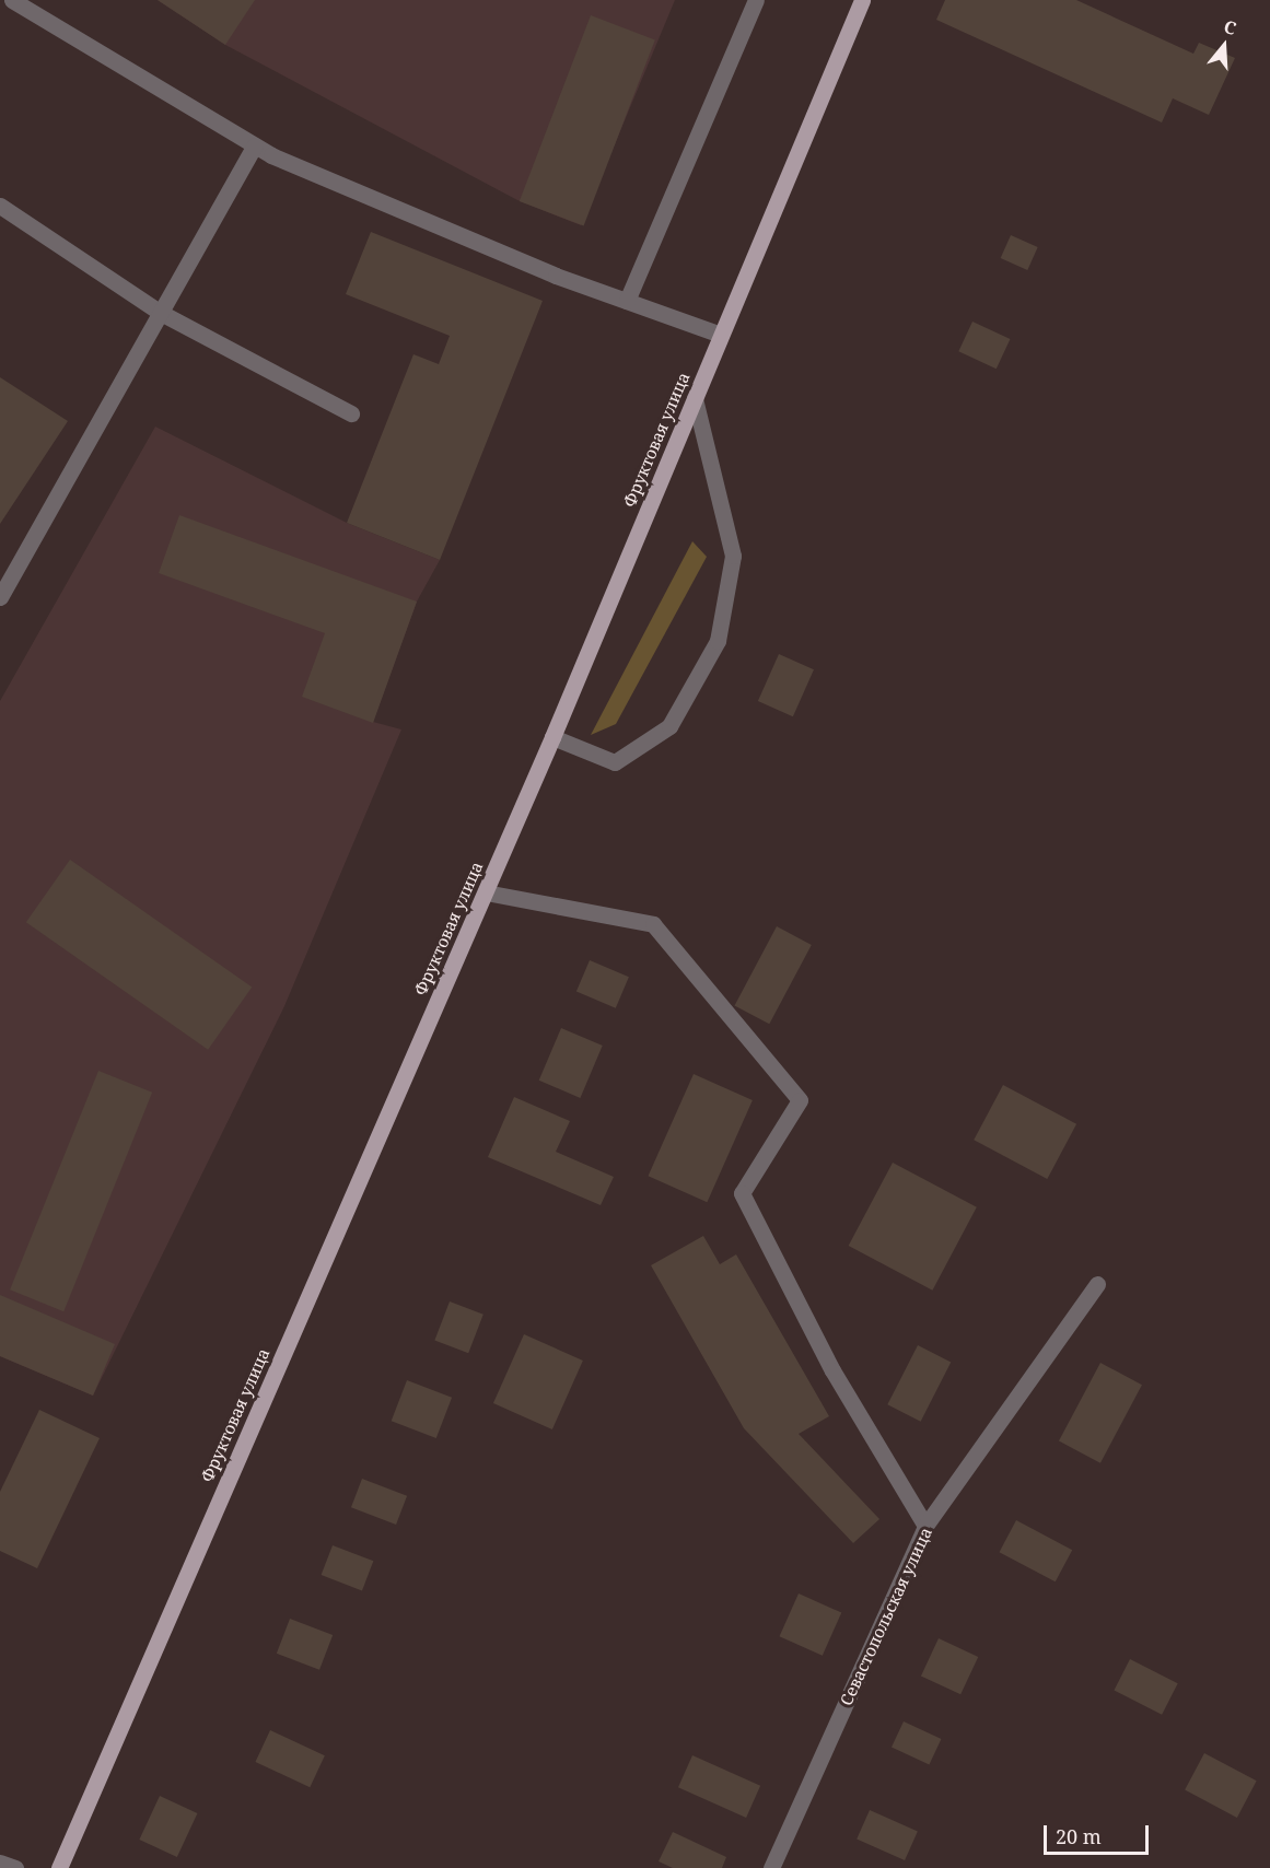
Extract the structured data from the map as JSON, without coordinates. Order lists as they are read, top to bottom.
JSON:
{
  "streets": {
    "main road": ["Фруктовая улица"],
    "street": ["Севастопольская улица"]
  },
  "scale_bar": "20 m",
  "north": "top"
}
